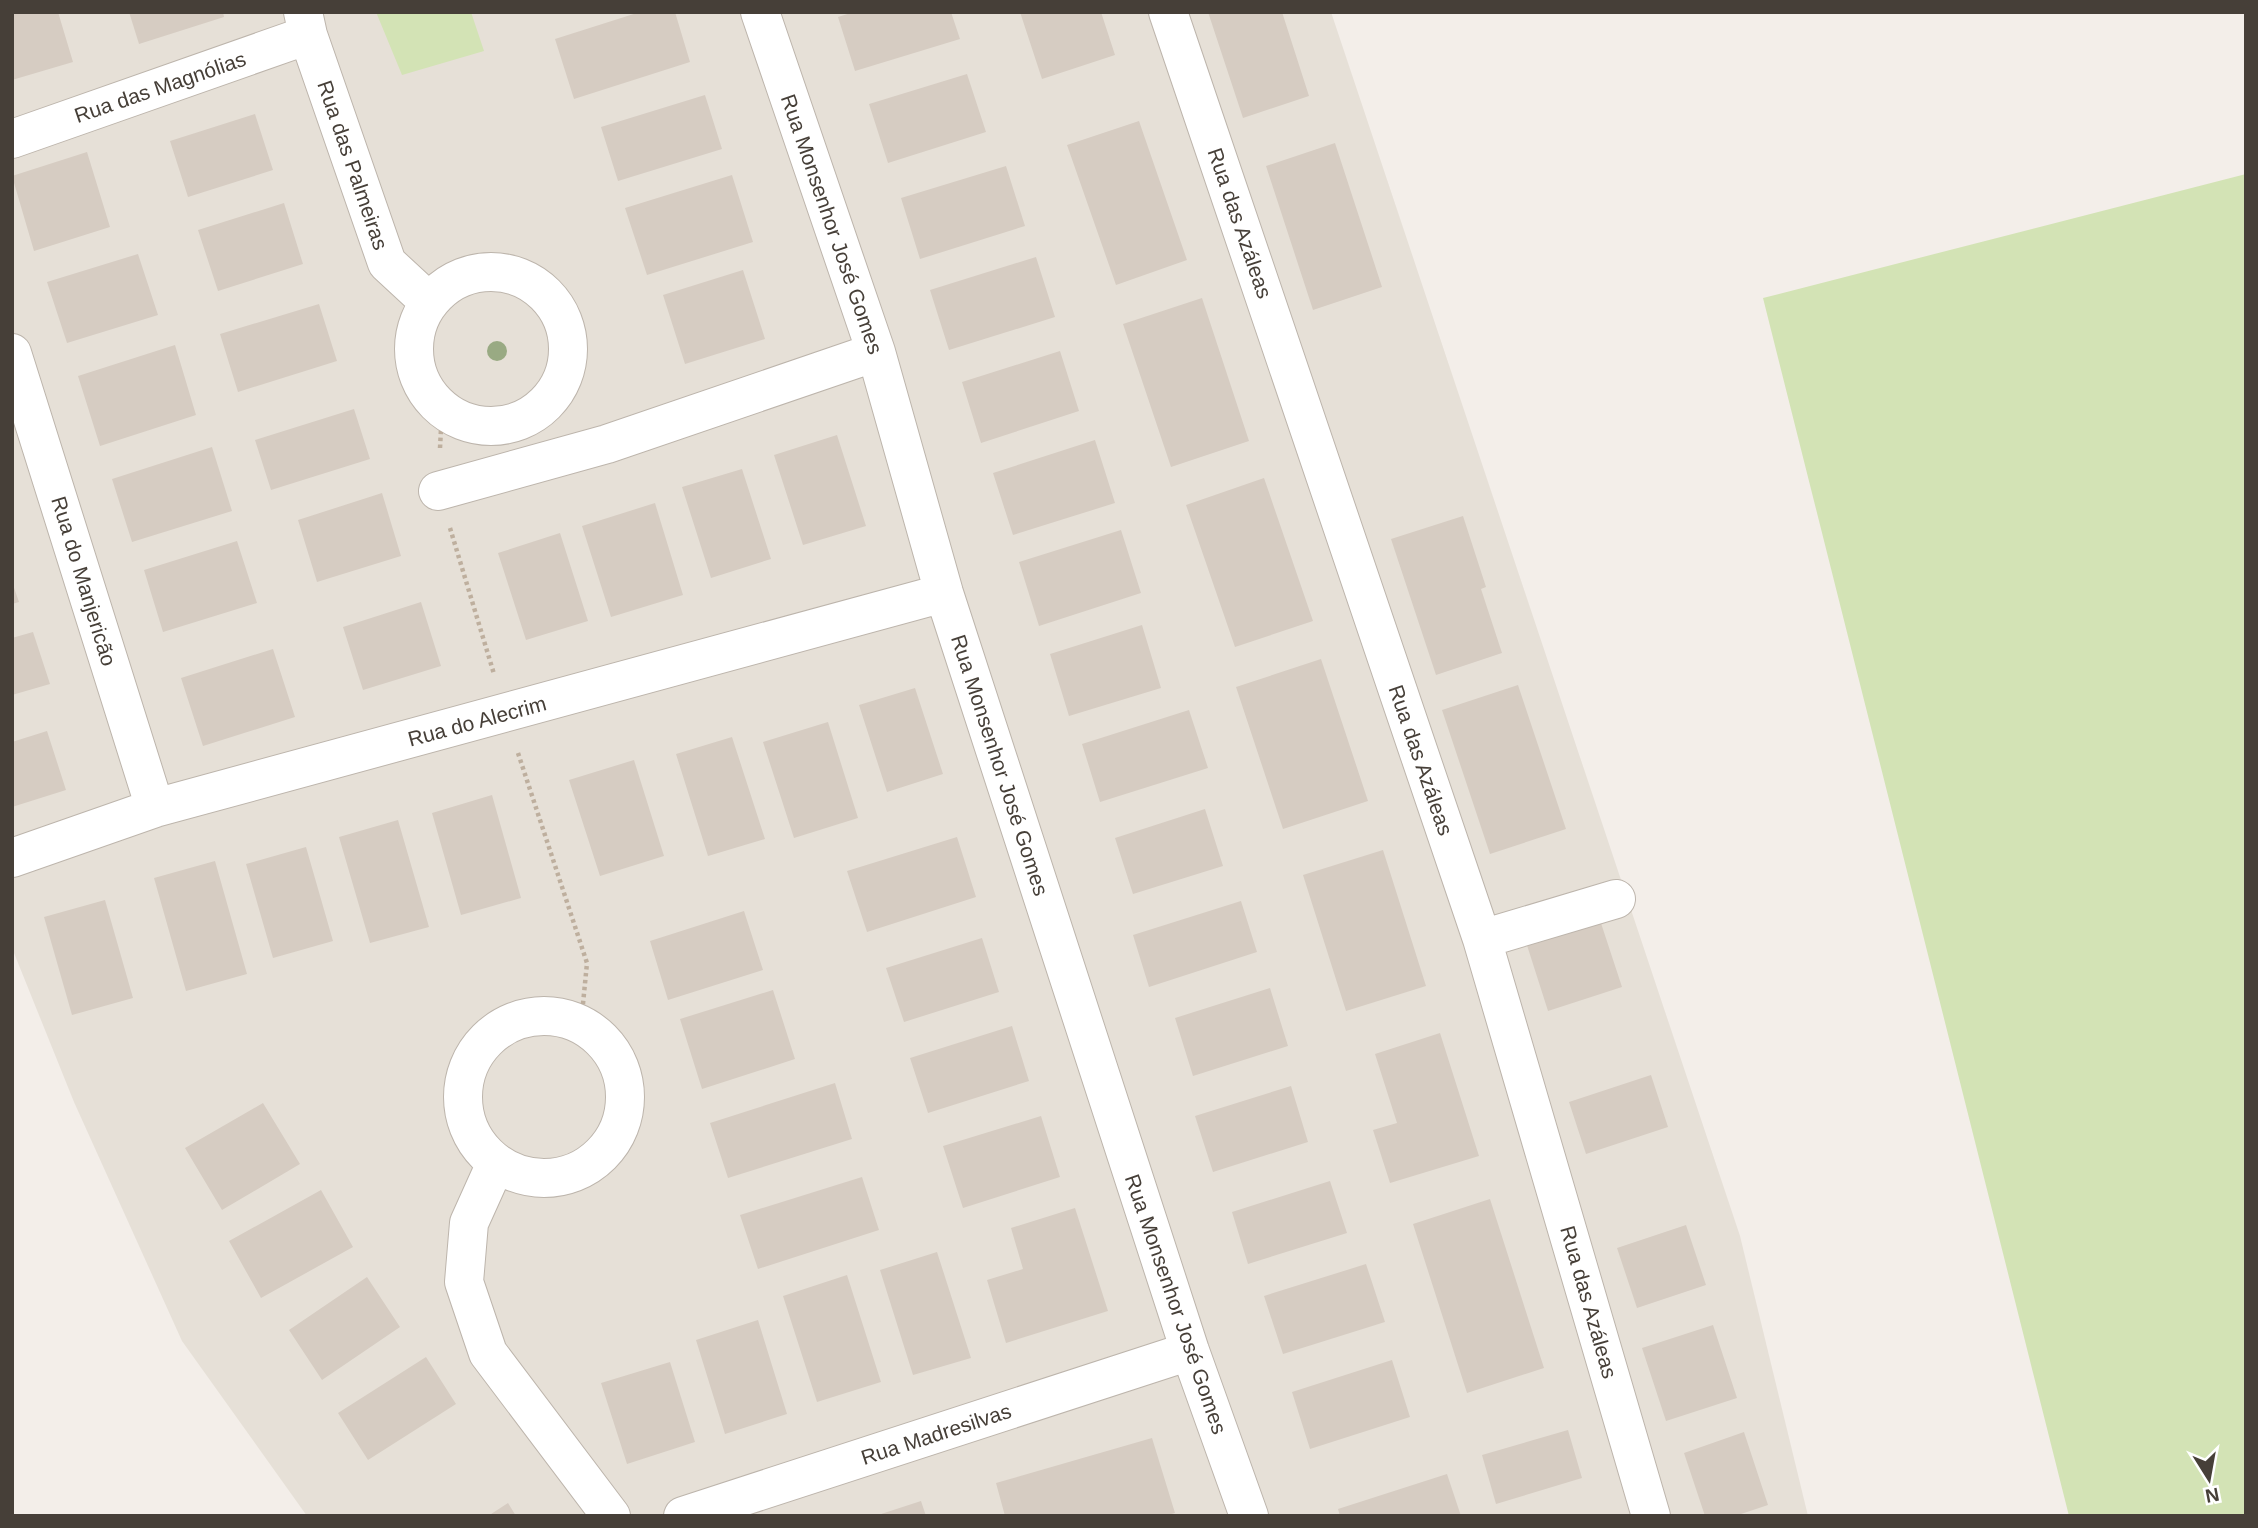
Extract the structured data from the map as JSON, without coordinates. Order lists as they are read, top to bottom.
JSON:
{
  "streets": {
    "street": [
      "Rua das Magnólias",
      "Rua das Palmeiras",
      "Rua das Azáleas",
      "Rua Monsenhor José Gomes",
      "Rua do Manjericão",
      "Rua do Alecrim",
      "Rua Madresilvas"
    ]
  },
  "crossings": [
    ["Rua das Magnólias", "Rua das Palmeiras"],
    ["Rua Monsenhor José Gomes", "Rua do Alecrim"],
    ["Rua Monsenhor José Gomes", "Rua Madresilvas"],
    ["Rua do Manjericão", "Rua do Alecrim"]
  ],
  "north": "bottom"
}
